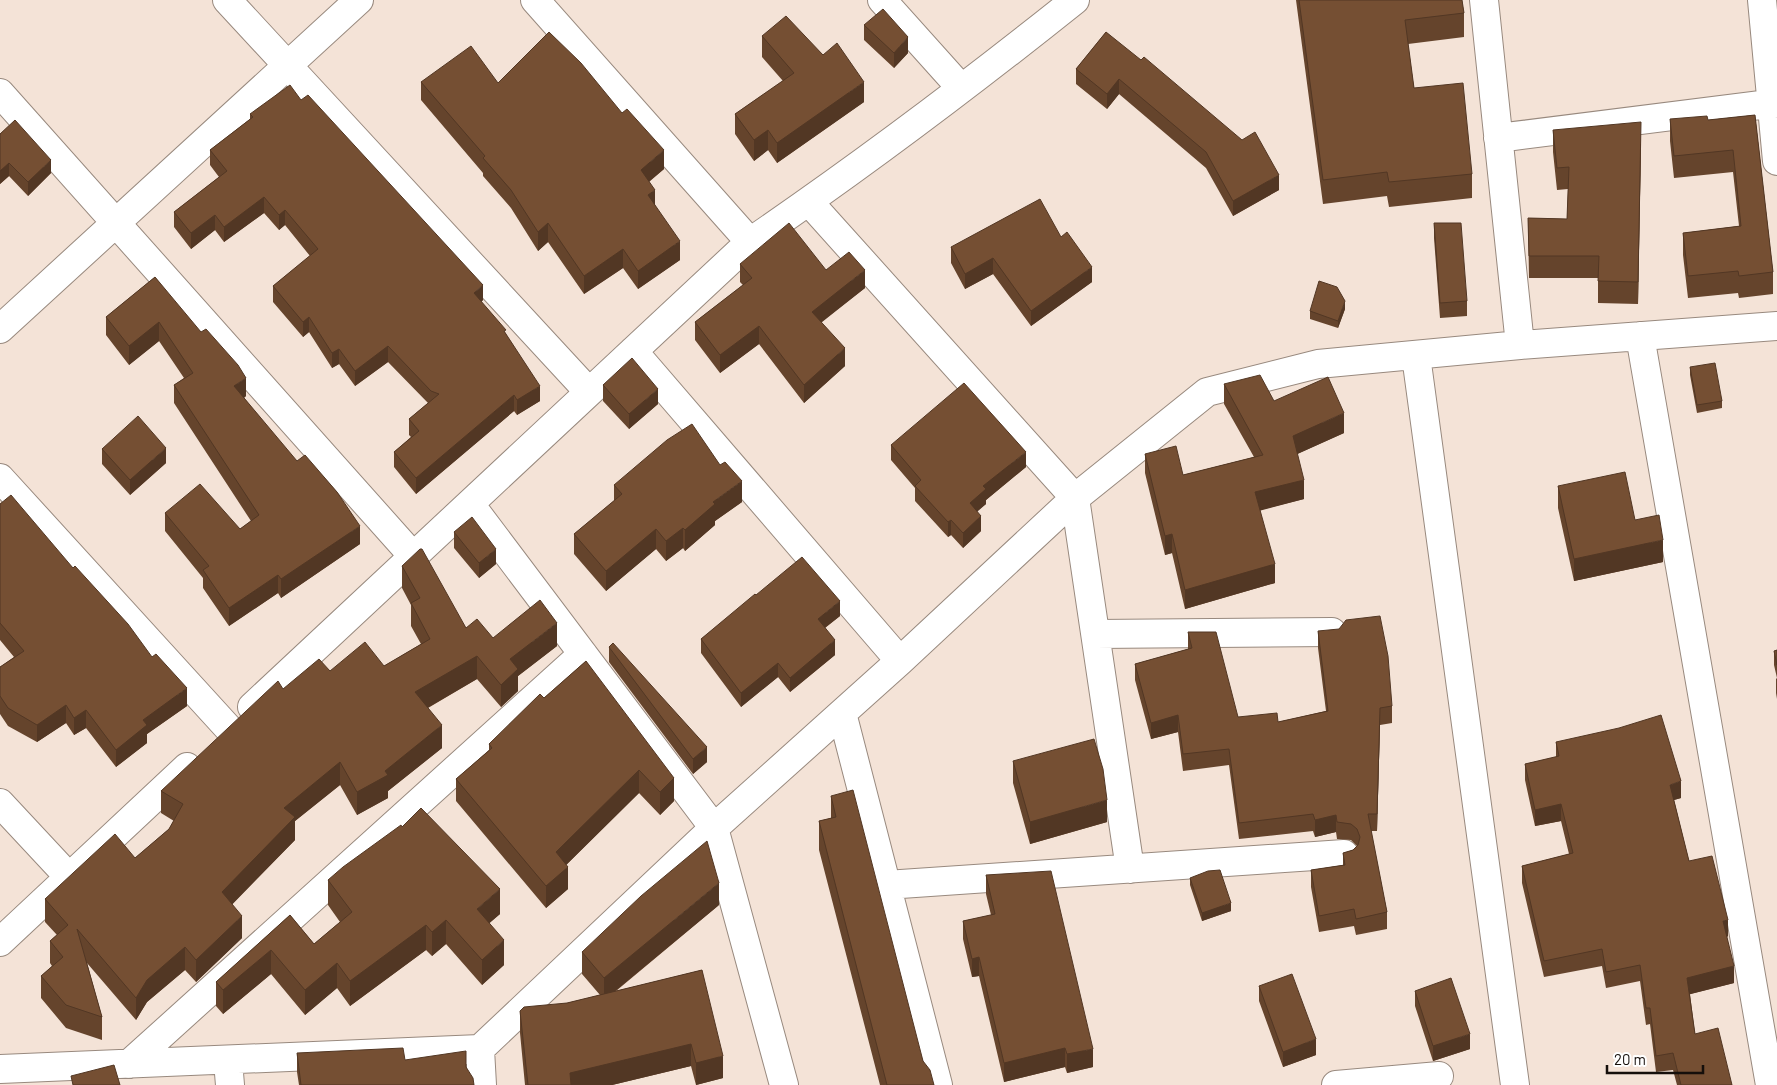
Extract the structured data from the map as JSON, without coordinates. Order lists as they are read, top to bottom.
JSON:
{
  "scale_bar": "20 m"
}
